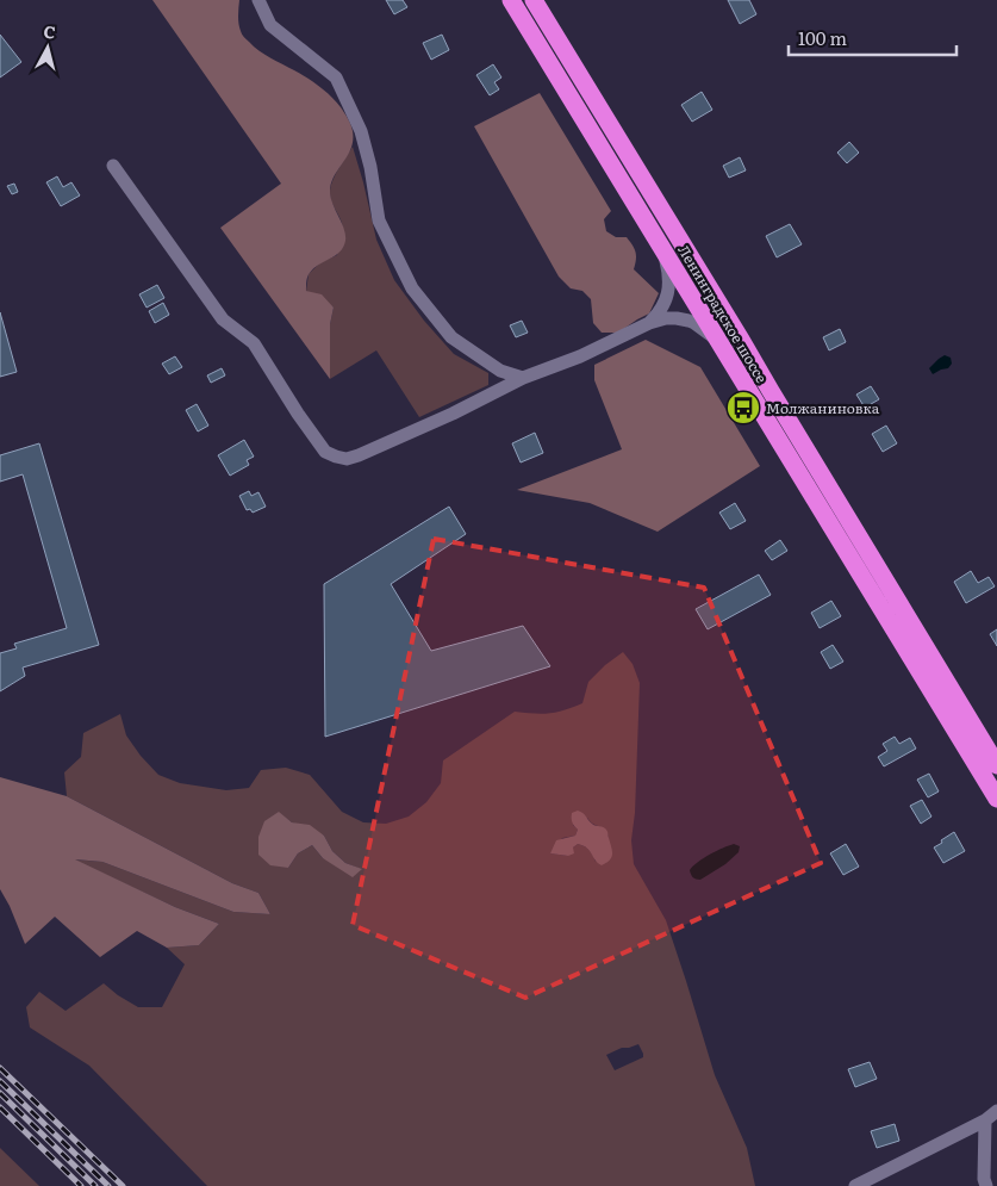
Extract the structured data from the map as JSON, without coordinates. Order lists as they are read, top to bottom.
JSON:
{
  "streets": {
    "highway": ["Ленинградское шоссе"]
  },
  "places": {
    "bus stop": ["Молжаниновка"]
  },
  "scale_bar": "100 m",
  "north": "top"
}
